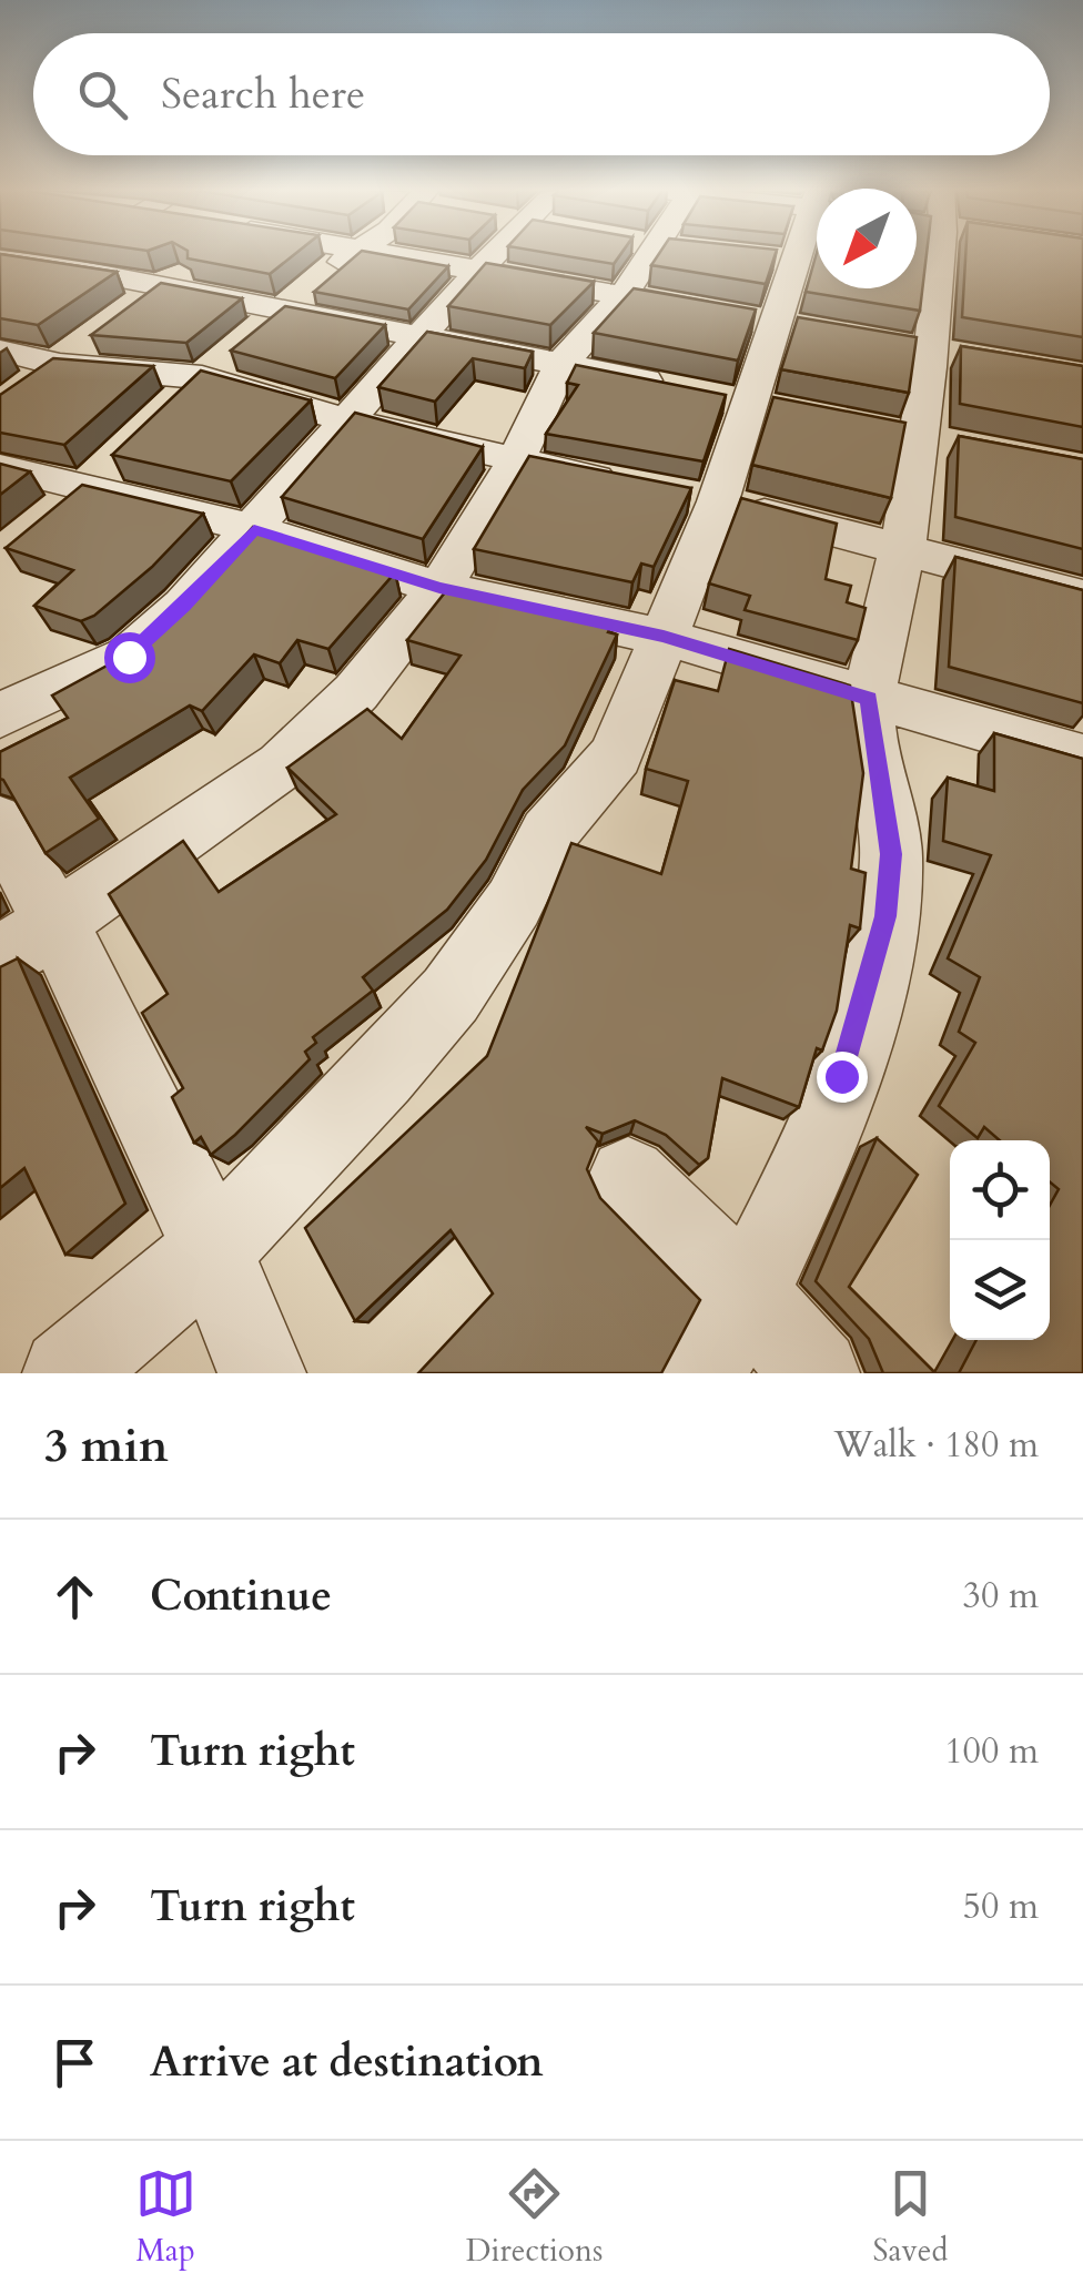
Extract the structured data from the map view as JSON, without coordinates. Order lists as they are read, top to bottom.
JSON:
{
  "north": "bottom left",
  "page": {
    "search": "Search here",
    "heading": ["3 min", "Walk · 180 m"],
    "list": [
      ["Continue", "30 m"],
      ["Turn right", "100 m"],
      ["Turn right", "50 m"],
      "Arrive at destination"
    ],
    "nav": ["Map", "Directions", "Saved"]
  }
}
